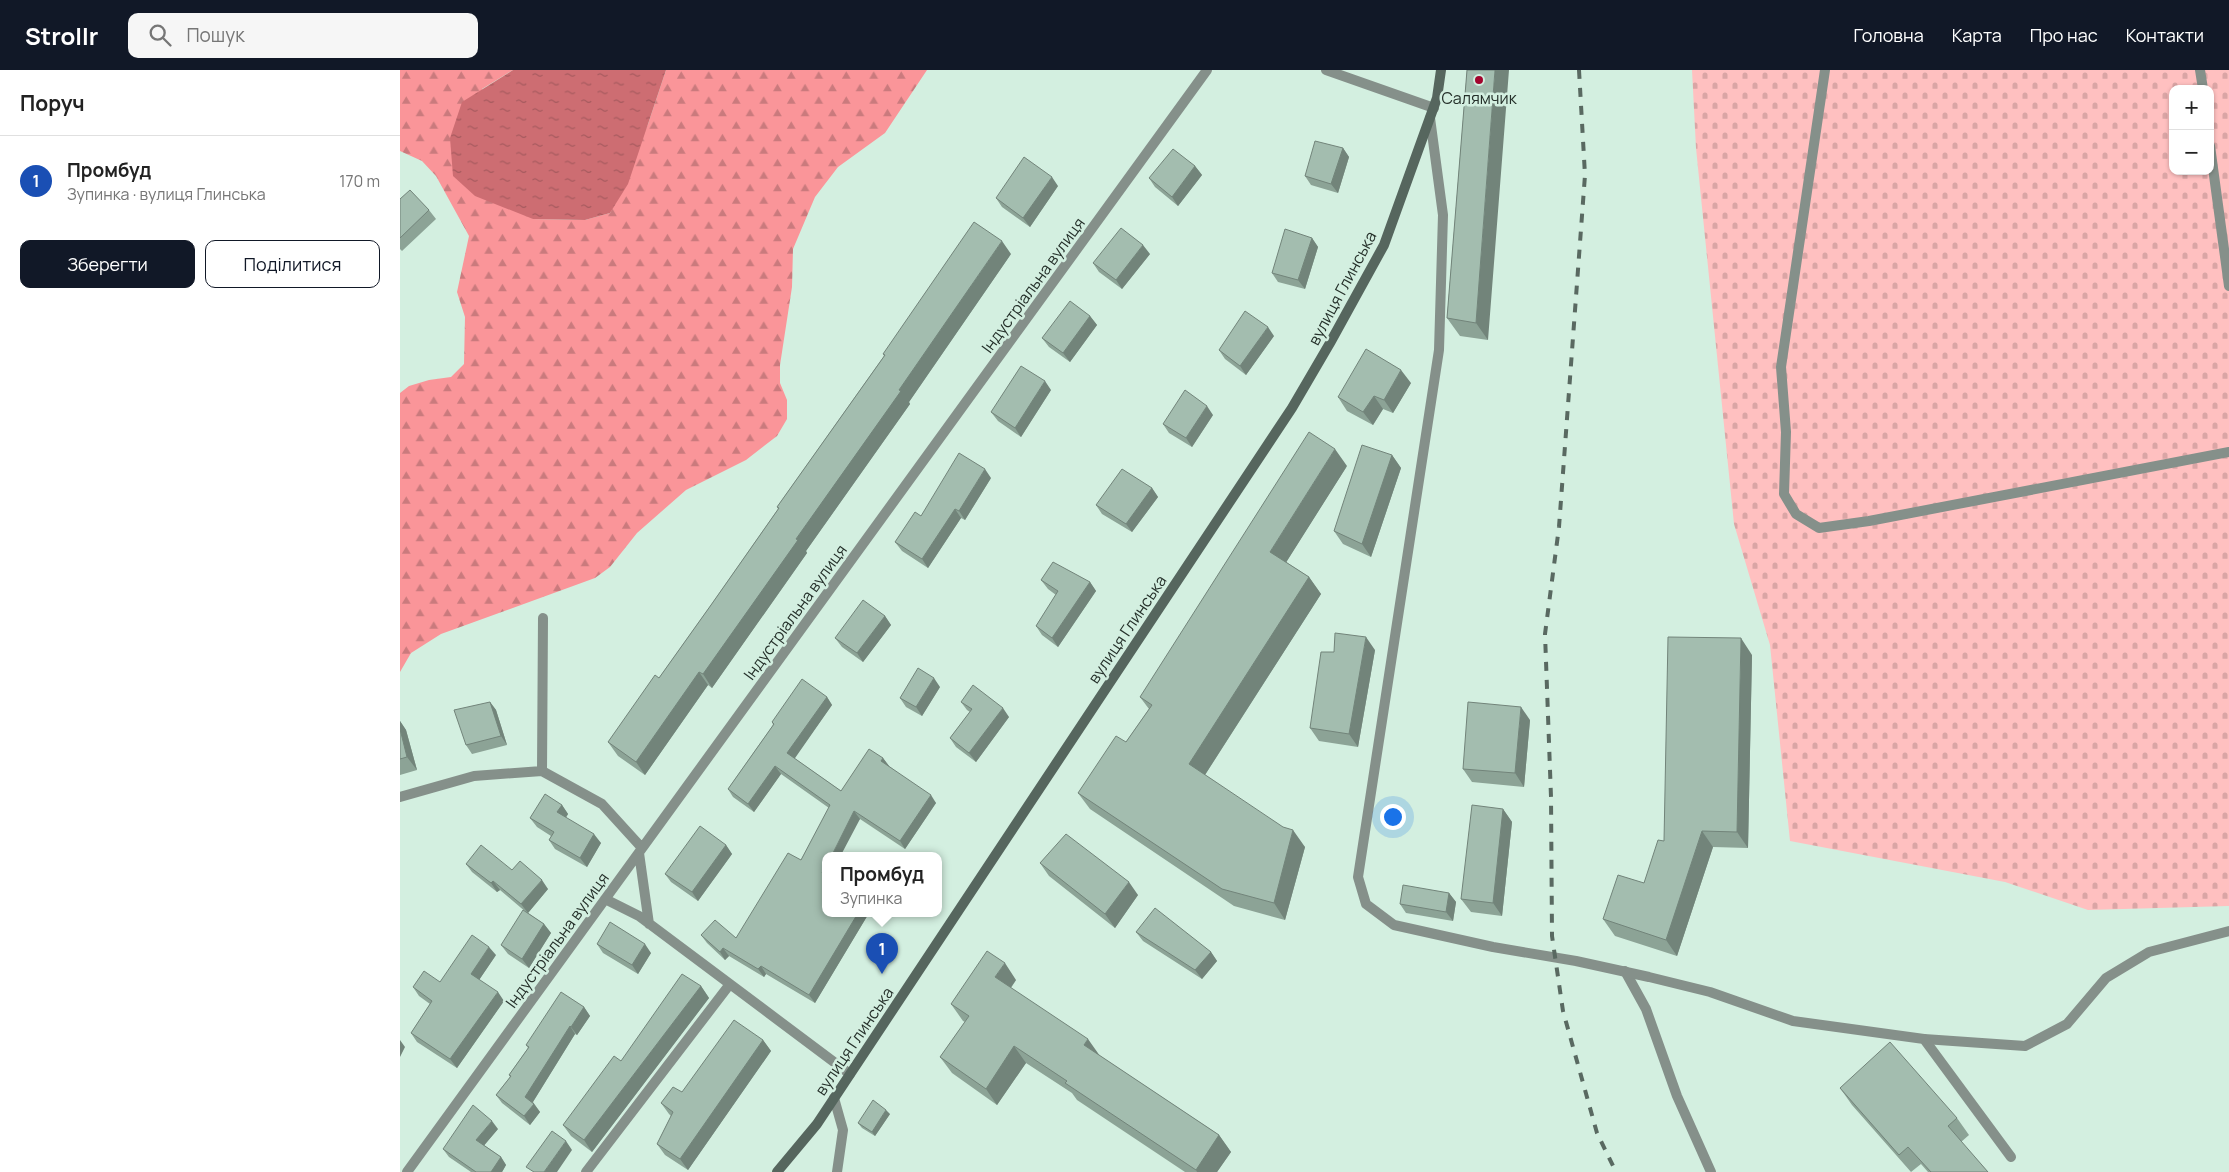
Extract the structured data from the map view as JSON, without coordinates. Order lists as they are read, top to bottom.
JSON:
{
  "streets": {
    "main road": ["вулиця Глинська"],
    "street": ["Індустріальна вулиця"]
  },
  "places": ["Салямчик"],
  "page": {
    "header": "Strollr",
    "search": "Пошук",
    "nav": [
      "Головна",
      "Карта",
      "Про нас",
      "Контакти"
    ],
    "heading": "Поруч",
    "map_buttons": ["+", "−"],
    "list": [
      {
        "mark": "1",
        "name": "Промбуд",
        "note": "Зупинка · вулиця Глинська",
        "value": "170 m"
      }
    ],
    "buttons": ["Зберегти", "Поділитися"],
    "popup": ["Промбуд", "Зупинка"],
    "pins": "1"
  }
}
